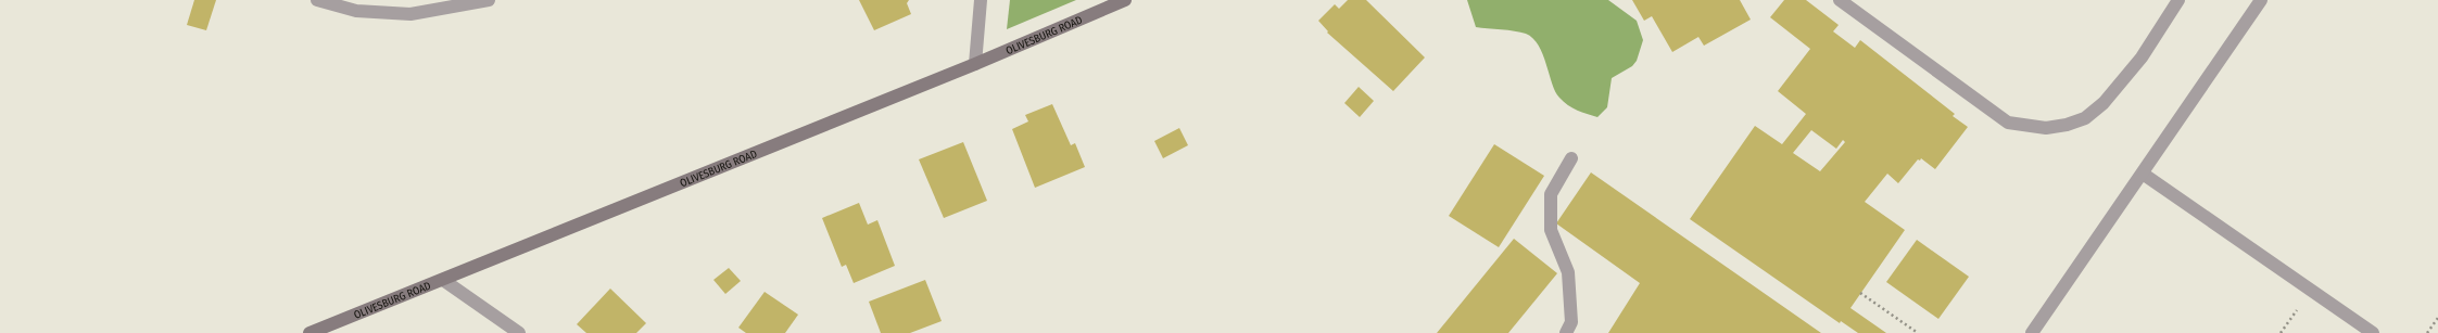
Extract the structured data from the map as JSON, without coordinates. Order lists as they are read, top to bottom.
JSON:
{
  "streets": {
    "main road": ["OLIVESBURG ROAD"]
  }
}
